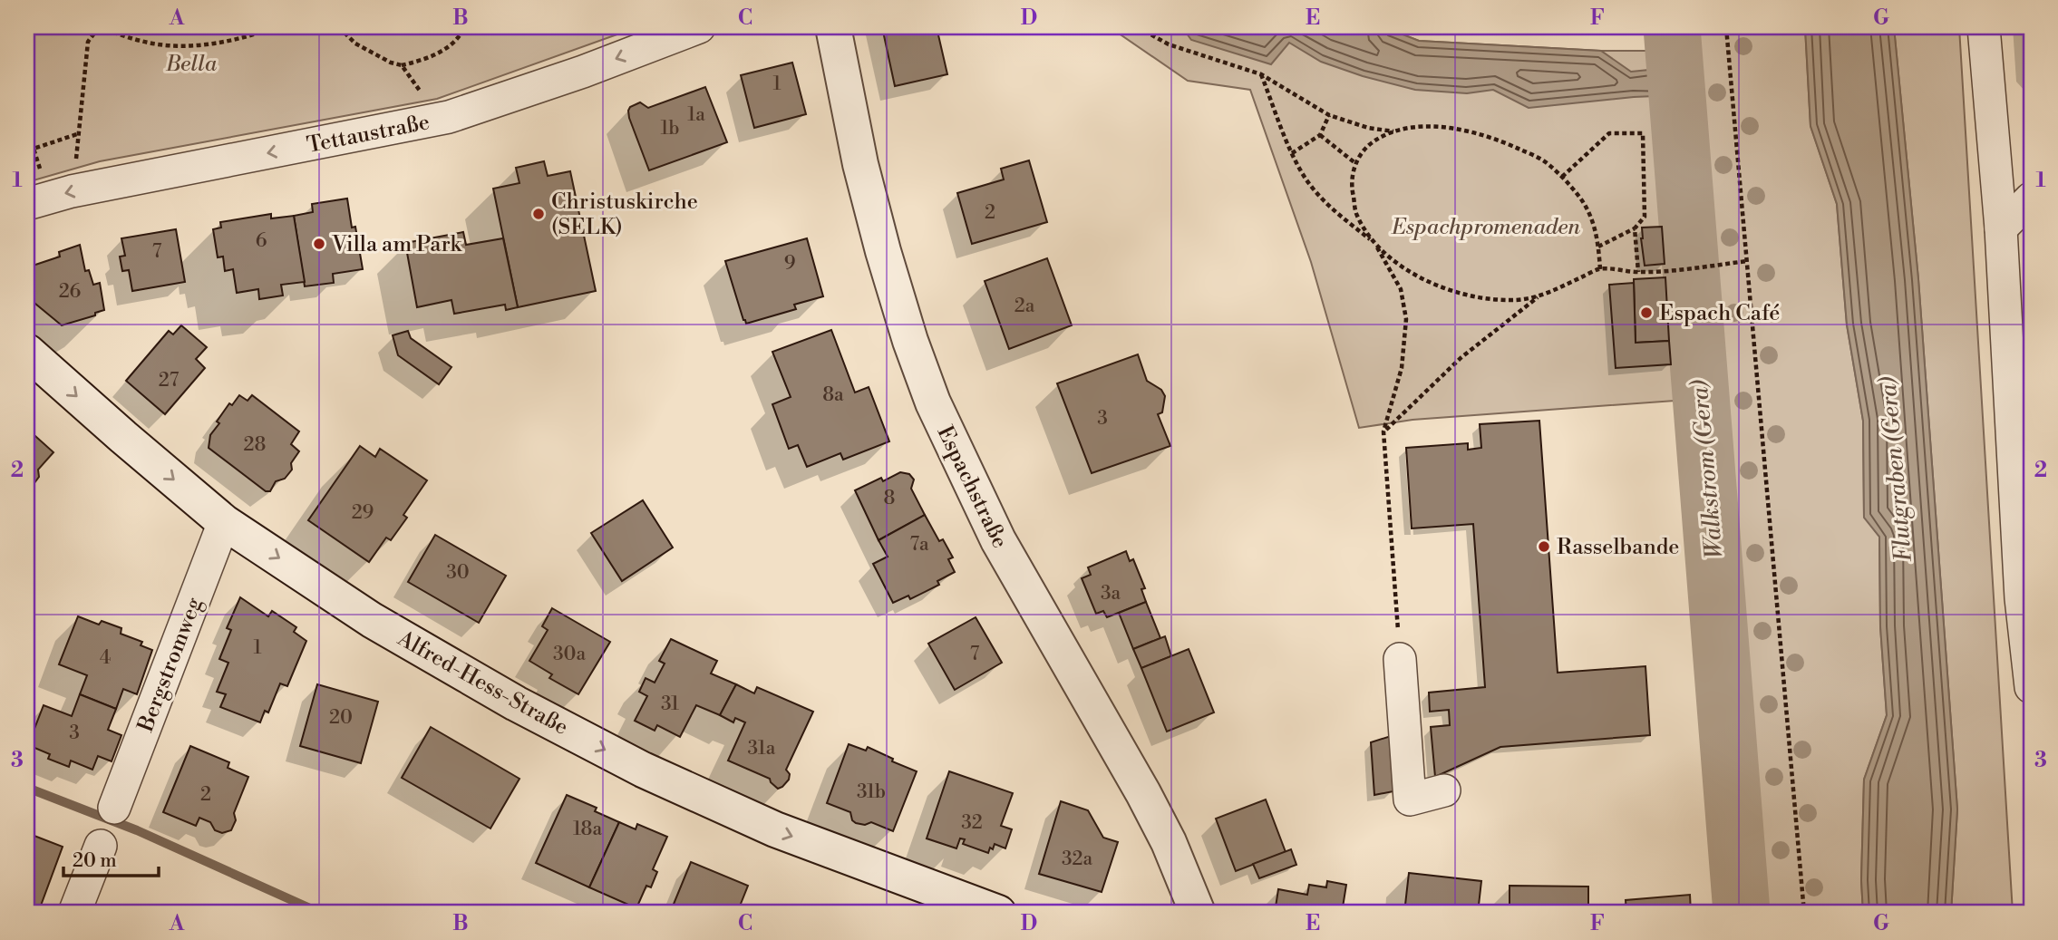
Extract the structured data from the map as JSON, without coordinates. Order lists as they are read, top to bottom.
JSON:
{
  "streets": {
    "main road": ["Espachstraße", "Alfred-Hess-Straße"],
    "street": ["Tettaustraße", "Bergstromweg"]
  },
  "crossings": [
    ["Bergstromweg", "Alfred-Hess-Straße"]
  ],
  "one_way": ["Tettaustraße", "Alfred-Hess-Straße"],
  "water": ["Walkstrom (Gera)", "Flutgraben (Gera)"],
  "parks": ["Bella", "Espachpromenaden"],
  "places": [
    "Christuskirche (SELK)",
    "Villa am Park",
    "Espach Café",
    "Rasselbande"
  ],
  "house_numbers": [
    "1",
    "1a",
    "1b",
    "2",
    "6",
    "7",
    "9",
    "26",
    "2a",
    "27",
    "8a",
    "3",
    "28",
    "8",
    "29",
    "7a",
    "30",
    "3a",
    "1",
    "30a",
    "7",
    "4",
    "31",
    "20",
    "3",
    "31a",
    "31b",
    "2",
    "32",
    "18a",
    "32a"
  ],
  "scale_bar": "20 m",
  "grid": {
    "columns": [
      "A",
      "B",
      "C",
      "D",
      "E",
      "F",
      "G"
    ],
    "rows": ["1", "2", "3"]
  }
}
